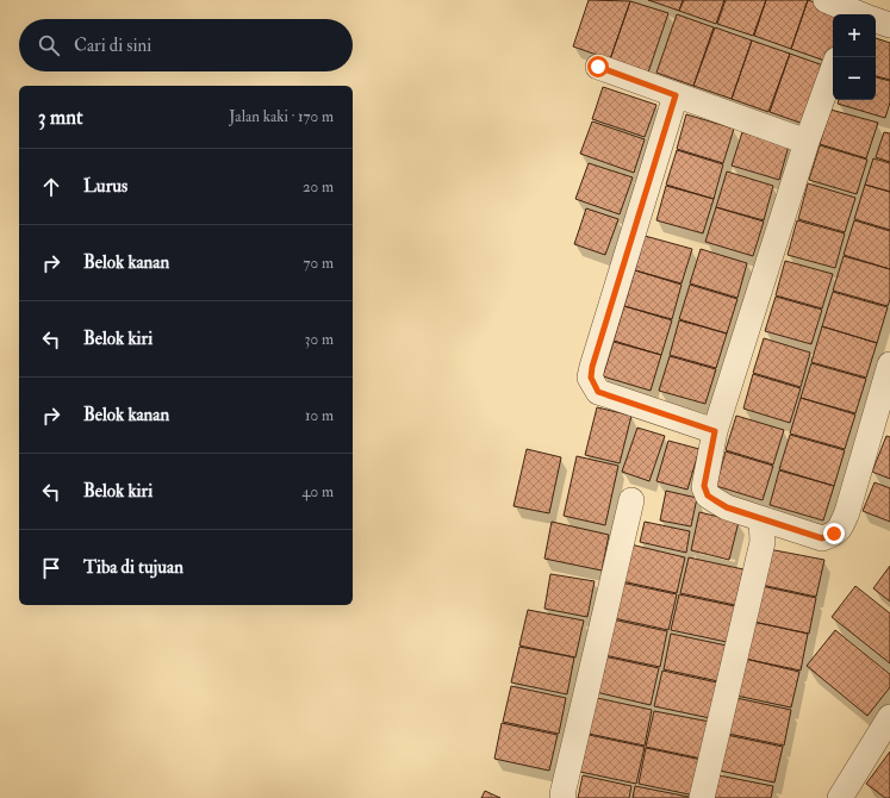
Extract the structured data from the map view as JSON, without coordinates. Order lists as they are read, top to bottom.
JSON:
{
  "page": {
    "map_buttons": ["+", "−"],
    "search": "Cari di sini",
    "heading": ["3 mnt", "Jalan kaki · 170 m"],
    "list": [
      ["Lurus", "20 m"],
      ["Belok kanan", "70 m"],
      ["Belok kiri", "30 m"],
      ["Belok kanan", "10 m"],
      ["Belok kiri", "40 m"],
      "Tiba di tujuan"
    ]
  }
}
